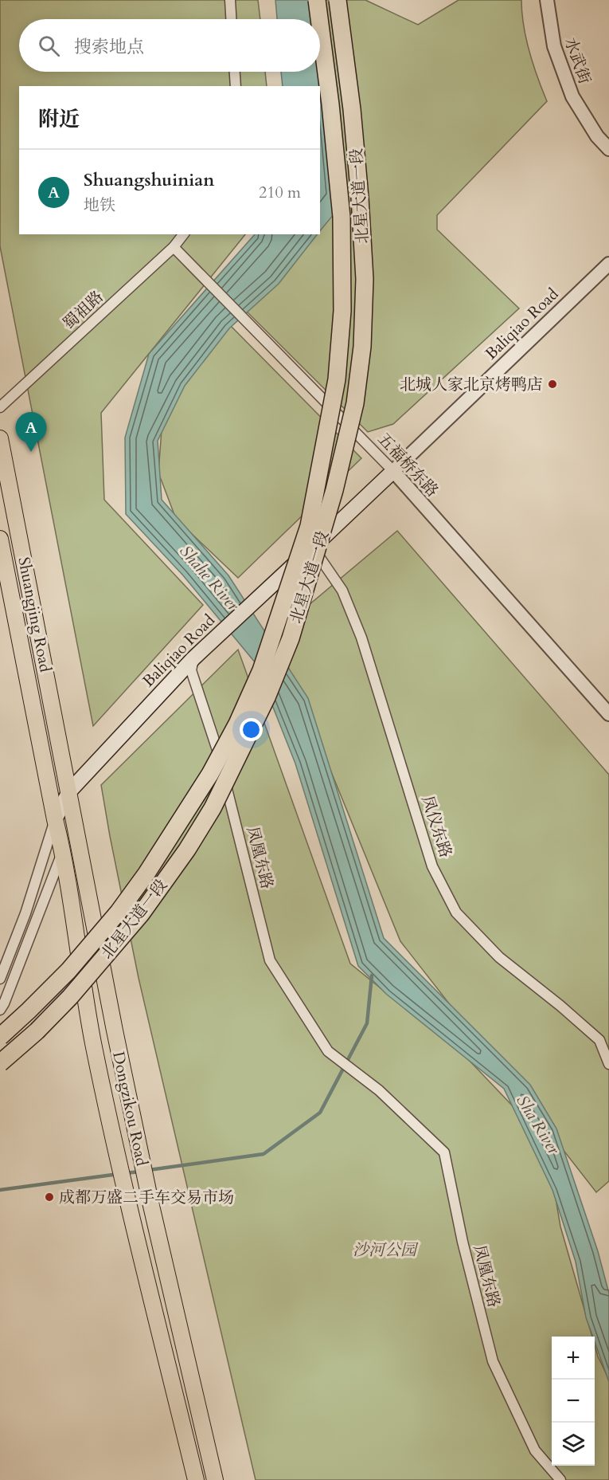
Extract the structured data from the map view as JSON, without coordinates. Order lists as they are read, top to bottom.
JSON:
{
  "streets": {
    "highway": ["北星大道一段"],
    "main road": ["Baliqiao Road", "Shuangjing Road", "Dongzikou Road"],
    "street": [
      "水武街",
      "蜀祖路",
      "五福桥东路",
      "凤仪东路",
      "凤凰东路"
    ]
  },
  "crossings": [
    ["蜀祖路", "五福桥东路"],
    ["Baliqiao Road", "五福桥东路"],
    ["Baliqiao Road", "Shuangjing Road"],
    ["Baliqiao Road", "凤仪东路"],
    ["Baliqiao Road", "凤凰东路"],
    ["Baliqiao Road", "Dongzikou Road"],
    ["Shuangjing Road", "Dongzikou Road"]
  ],
  "water": ["Shahe River", "Sha River"],
  "parks": ["沙河公园"],
  "places": ["北城人家北京烤鸭店", "成都万盛二手车交易市场"],
  "page": {
    "search": "搜索地点",
    "heading": "附近",
    "list": [
      {
        "mark": "A",
        "name": "Shuangshuinian",
        "note": "地铁",
        "value": "210 m"
      }
    ],
    "pins": "A",
    "map_buttons": ["+", "−"]
  }
}
